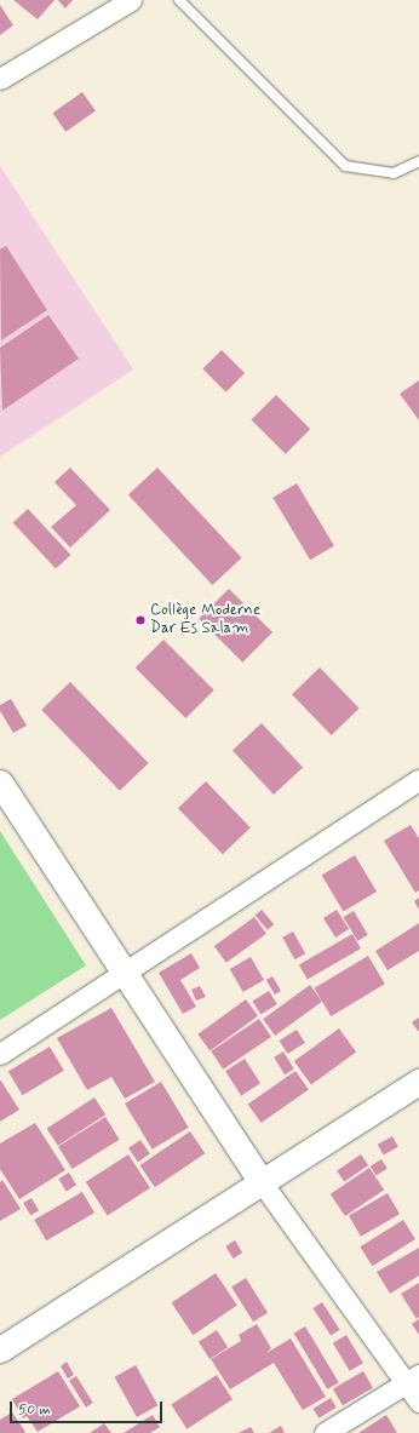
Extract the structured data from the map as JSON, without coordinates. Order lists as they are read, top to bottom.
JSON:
{
  "places": ["Collège Moderne Dar Es Salam"],
  "scale_bar": "50 m"
}
